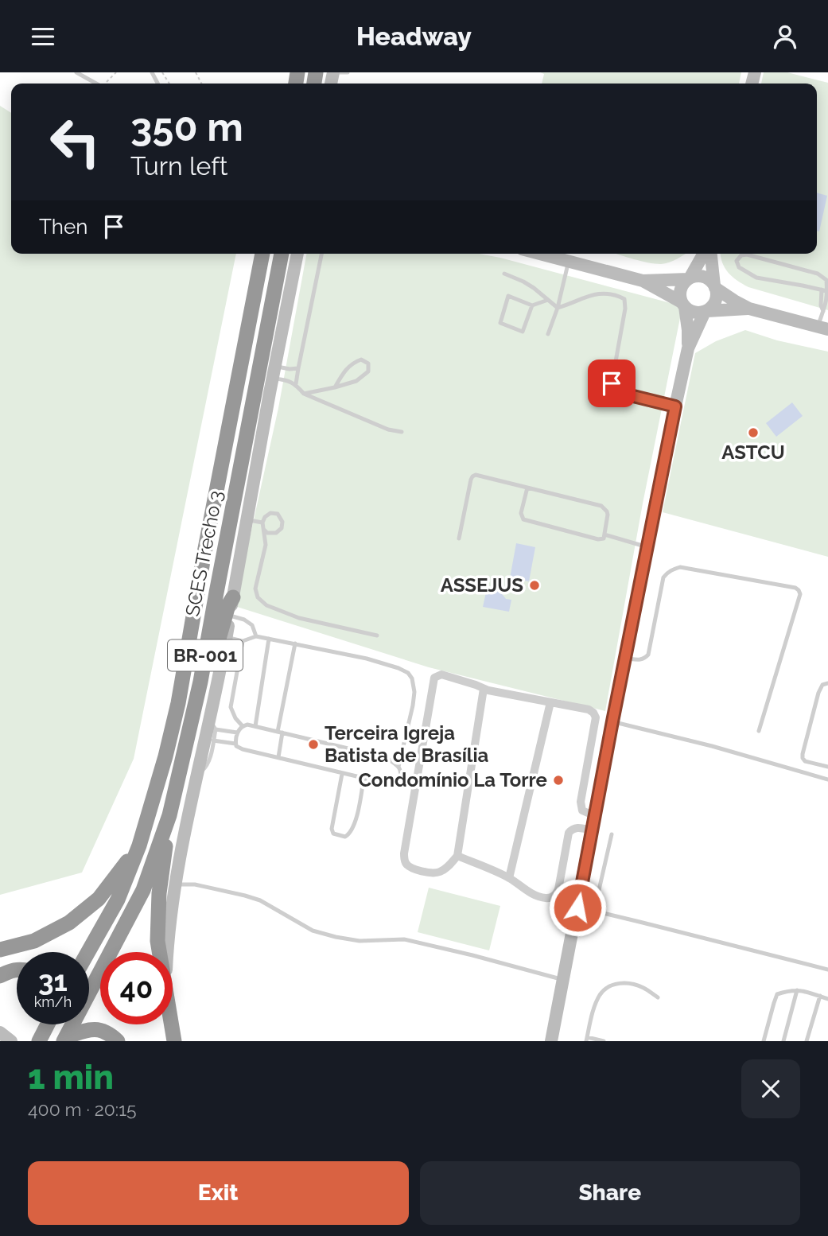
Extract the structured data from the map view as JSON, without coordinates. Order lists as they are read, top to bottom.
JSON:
{
  "streets": {
    "highway": ["SCES Trecho 3", "BR-001"]
  },
  "places": [
    "ASTCU",
    "ASSEJUS",
    "Terceira Igreja Batista de Brasília",
    "Condomínio La Torre"
  ],
  "page": {
    "header": "Headway",
    "turn": ["350 m", "Turn left"],
    "then": "Then",
    "speed": "31 km/h",
    "limit": "40",
    "heading": ["1 min", "400 m · 20:15"],
    "buttons": ["Exit", "Share"]
  }
}
